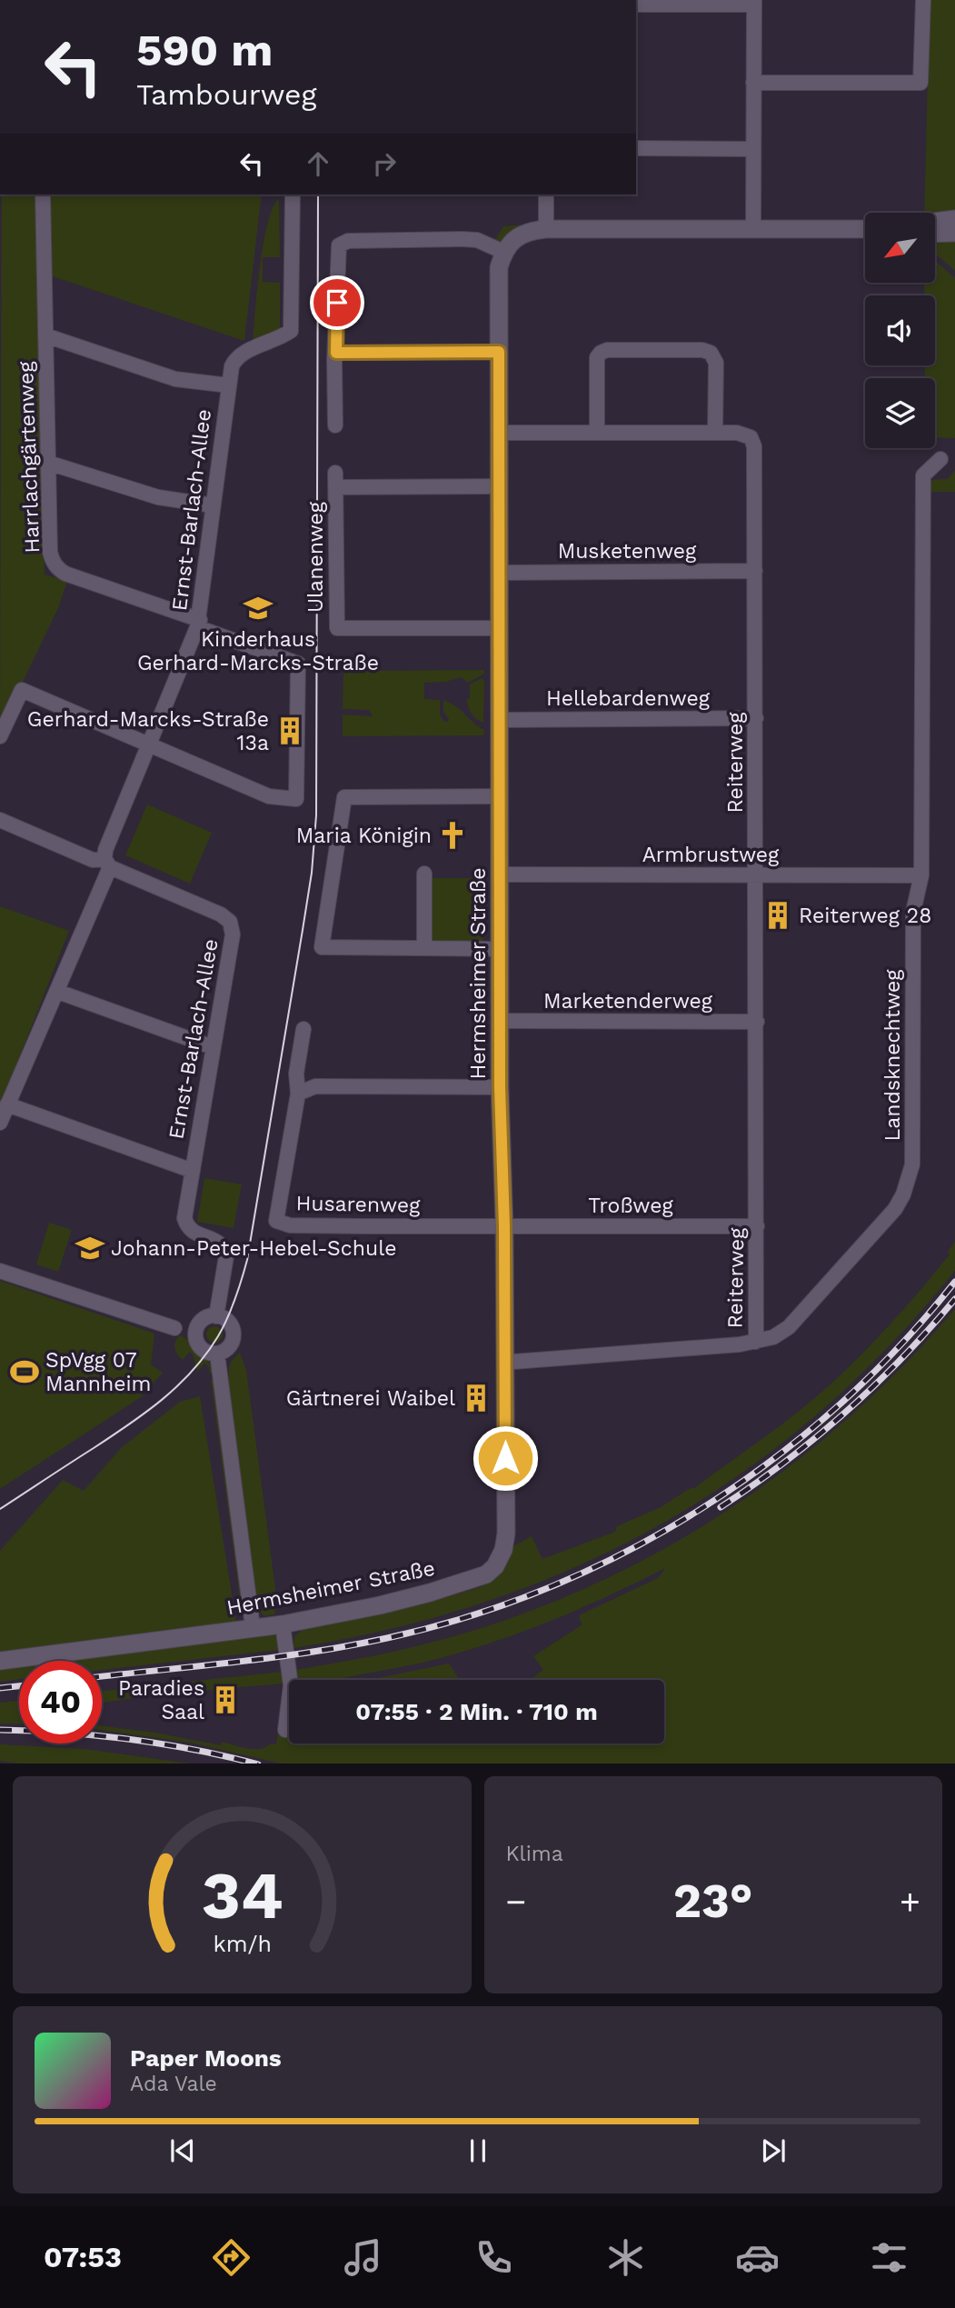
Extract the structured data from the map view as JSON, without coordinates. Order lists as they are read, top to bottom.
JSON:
{
  "streets": {
    "street": [
      "Harrlachgärtenweg",
      "Ernst-Barlach-Allee",
      "Musketenweg",
      "Ulanenweg",
      "Hellebardenweg",
      "Reiterweg",
      "Armbrustweg",
      "Hermsheimer Straße",
      "Marketenderweg",
      "Landsknechtweg",
      "Husarenweg",
      "Troßweg"
    ]
  },
  "crossings": [
    ["Harrlachgärtenweg", "Ernst-Barlach-Allee"],
    ["Musketenweg", "Reiterweg"],
    ["Musketenweg", "Hermsheimer Straße"],
    ["Ulanenweg", "Hermsheimer Straße"],
    ["Hellebardenweg", "Reiterweg"],
    ["Hellebardenweg", "Hermsheimer Straße"],
    ["Reiterweg", "Armbrustweg"],
    ["Reiterweg", "Hermsheimer Straße"],
    ["Reiterweg", "Marketenderweg"],
    ["Reiterweg", "Landsknechtweg"],
    ["Reiterweg", "Troßweg"],
    ["Armbrustweg", "Hermsheimer Straße"],
    ["Armbrustweg", "Landsknechtweg"],
    ["Hermsheimer Straße", "Marketenderweg"],
    ["Hermsheimer Straße", "Landsknechtweg"],
    ["Hermsheimer Straße", "Husarenweg"],
    ["Hermsheimer Straße", "Troßweg"],
    ["Husarenweg", "Troßweg"]
  ],
  "places": {
    "school or university": ["Kinderhaus Gerhard-Marcks-Straße", "Johann-Peter-Hebel-Schule"],
    "building": [
      "Gerhard-Marcks-Straße 13a",
      "Reiterweg 28",
      "Gärtnerei Waibel",
      "Paradies Saal"
    ],
    "church": ["Maria Königin"],
    "sports": ["SpVgg 07 Mannheim"]
  },
  "north": "bottom left",
  "page": {
    "turn": ["590 m", "Tambourweg"],
    "limit": "40",
    "trip": "07:55 · 2 Min. · 710 m",
    "tile": "Klima",
    "heat": ["−", "23°", "+"],
    "song": ["Paper Moons", "Ada Vale"],
    "tabs": "07:53",
    "gauge": ["34", "km/h"]
  }
}
